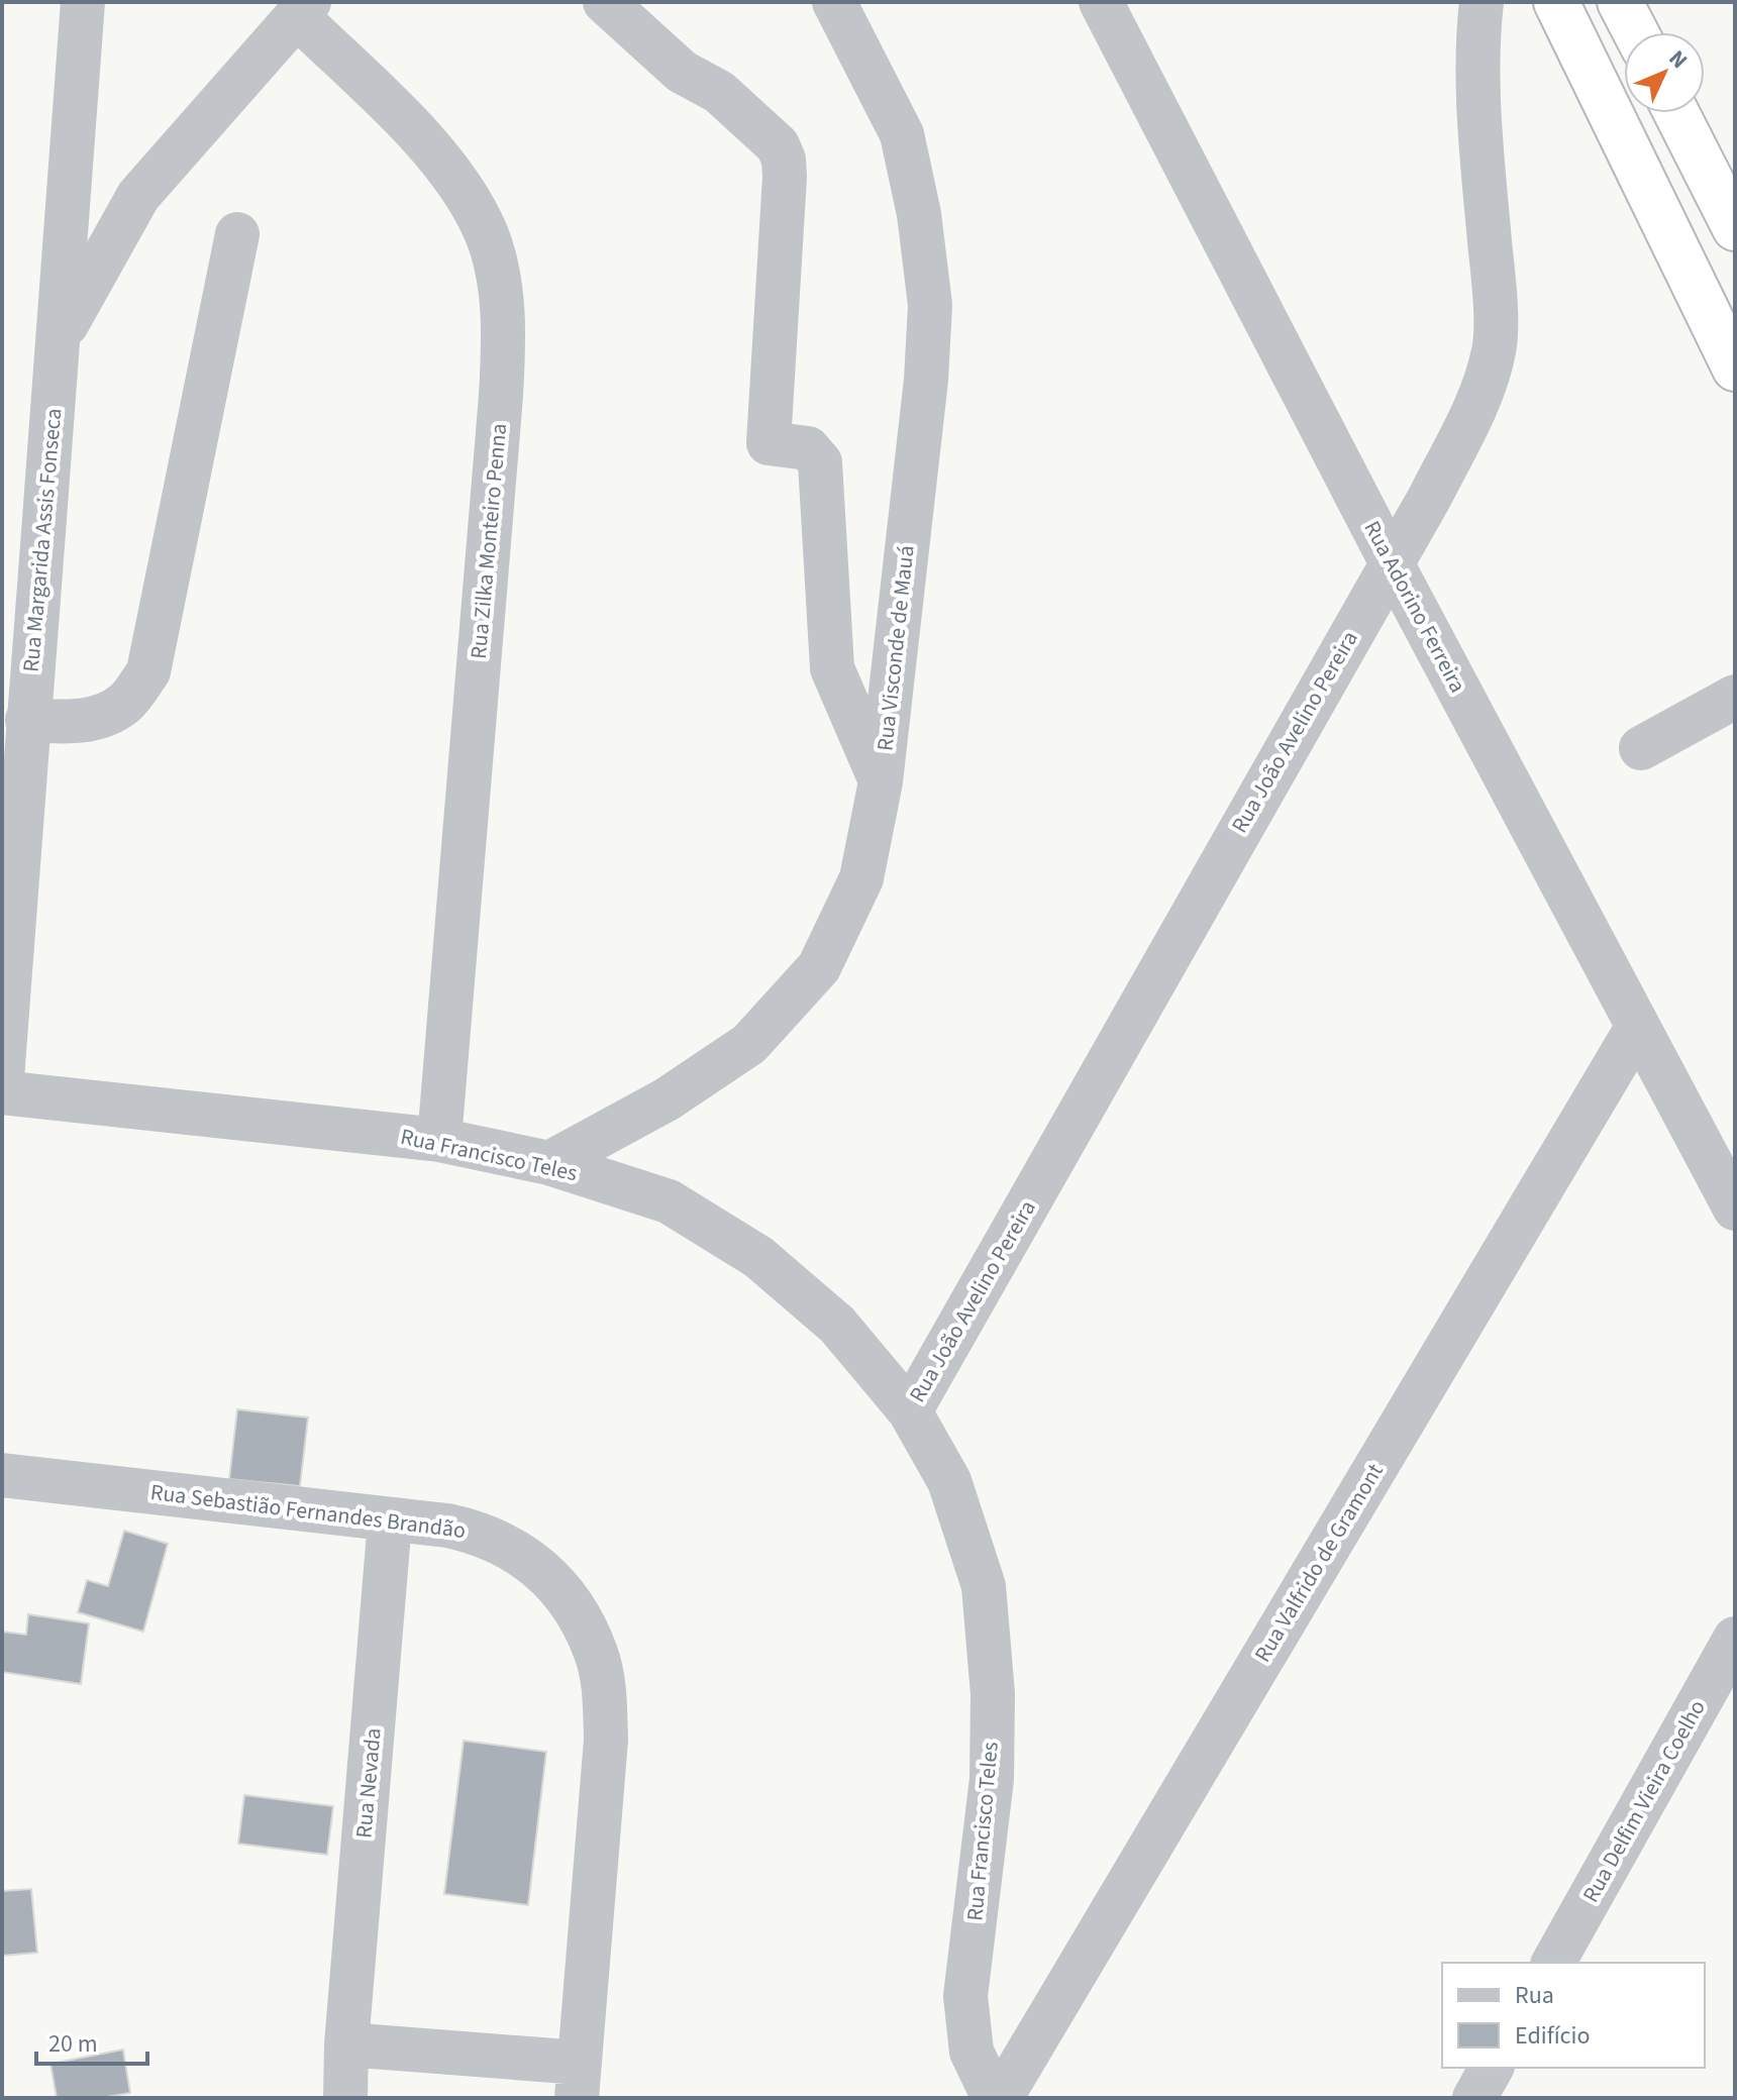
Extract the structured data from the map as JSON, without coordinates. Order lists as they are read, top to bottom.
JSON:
{
  "streets": {
    "street": [
      "Rua Margarida Assis Fonseca",
      "Rua Zilka Monteiro Penna",
      "Rua Adorino Ferreira",
      "Rua Visconde de Mauá",
      "Rua João Avelino Pereira",
      "Rua Francisco Teles",
      "Rua Sebastião Fernandes Brandão",
      "Rua Valfrido de Gramont",
      "Rua Nevada",
      "Rua Delfim Vieira Coelho"
    ]
  },
  "crossings": [
    ["Rua Zilka Monteiro Penna", "Rua Francisco Teles"],
    ["Rua Adorino Ferreira", "Rua João Avelino Pereira"],
    ["Rua Adorino Ferreira", "Rua Valfrido de Gramont"],
    ["Rua Visconde de Mauá", "Rua Francisco Teles"],
    ["Rua João Avelino Pereira", "Rua Francisco Teles"],
    ["Rua Sebastião Fernandes Brandão", "Rua Nevada"]
  ],
  "legend": ["Rua", "Edifício"],
  "scale_bar": "20 m",
  "north": "top right"
}
